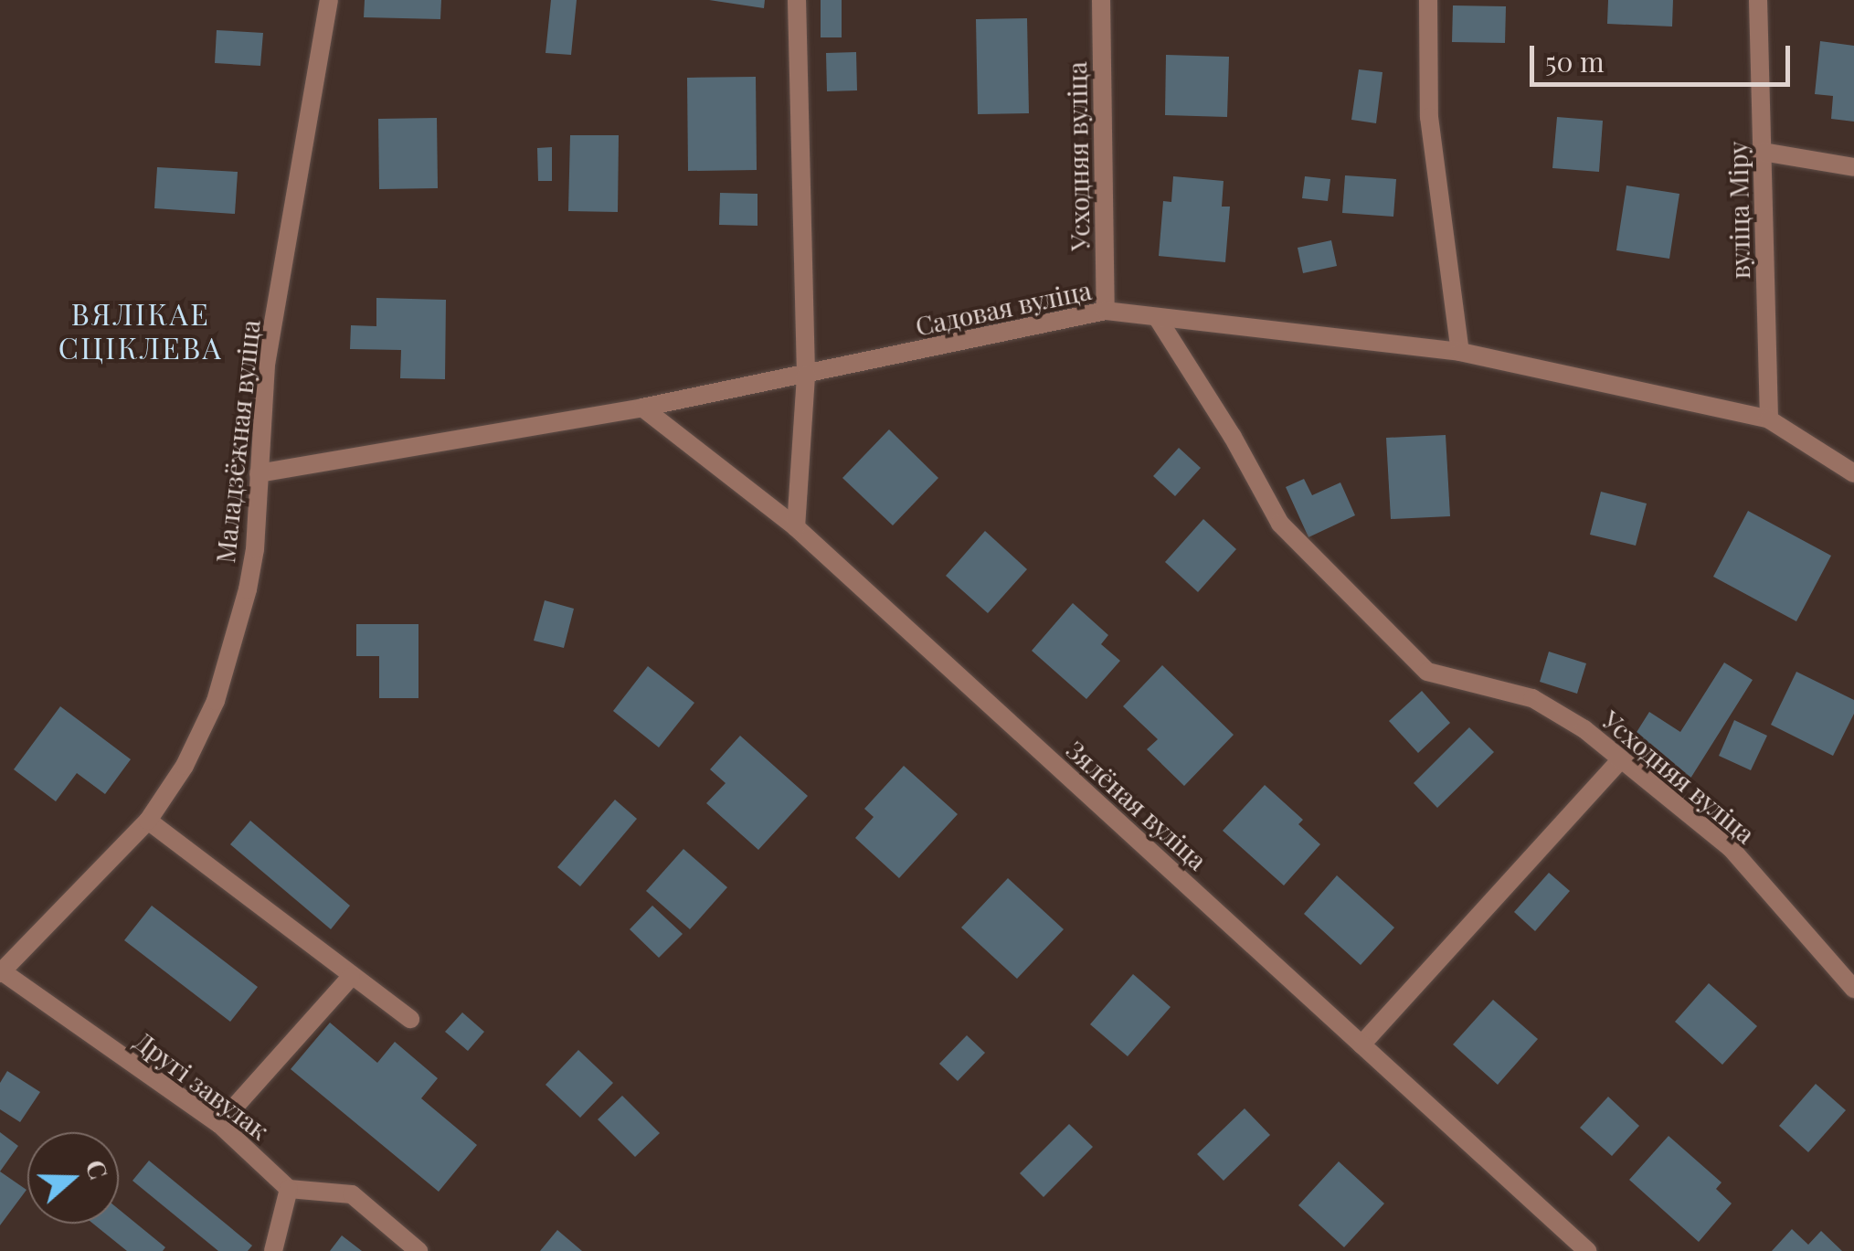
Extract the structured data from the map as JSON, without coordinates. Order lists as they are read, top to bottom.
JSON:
{
  "streets": {
    "street": [
      "Усходняя вуліца",
      "вуліца Міру",
      "Садовая вуліца",
      "Маладзёжная вуліца",
      "Зялёная вуліца",
      "Другі завулак"
    ]
  },
  "crossings": [
    ["Усходняя вуліца", "Садовая вуліца"],
    ["вуліца Міру", "Садовая вуліца"],
    ["Садовая вуліца", "Маладзёжная вуліца"],
    ["Садовая вуліца", "Зялёная вуліца"],
    ["Маладзёжная вуліца", "Другі завулак"]
  ],
  "districts": ["ВЯЛІКАЕ СЦІКЛЕВА"],
  "scale_bar": "50 m",
  "north": "right"
}
